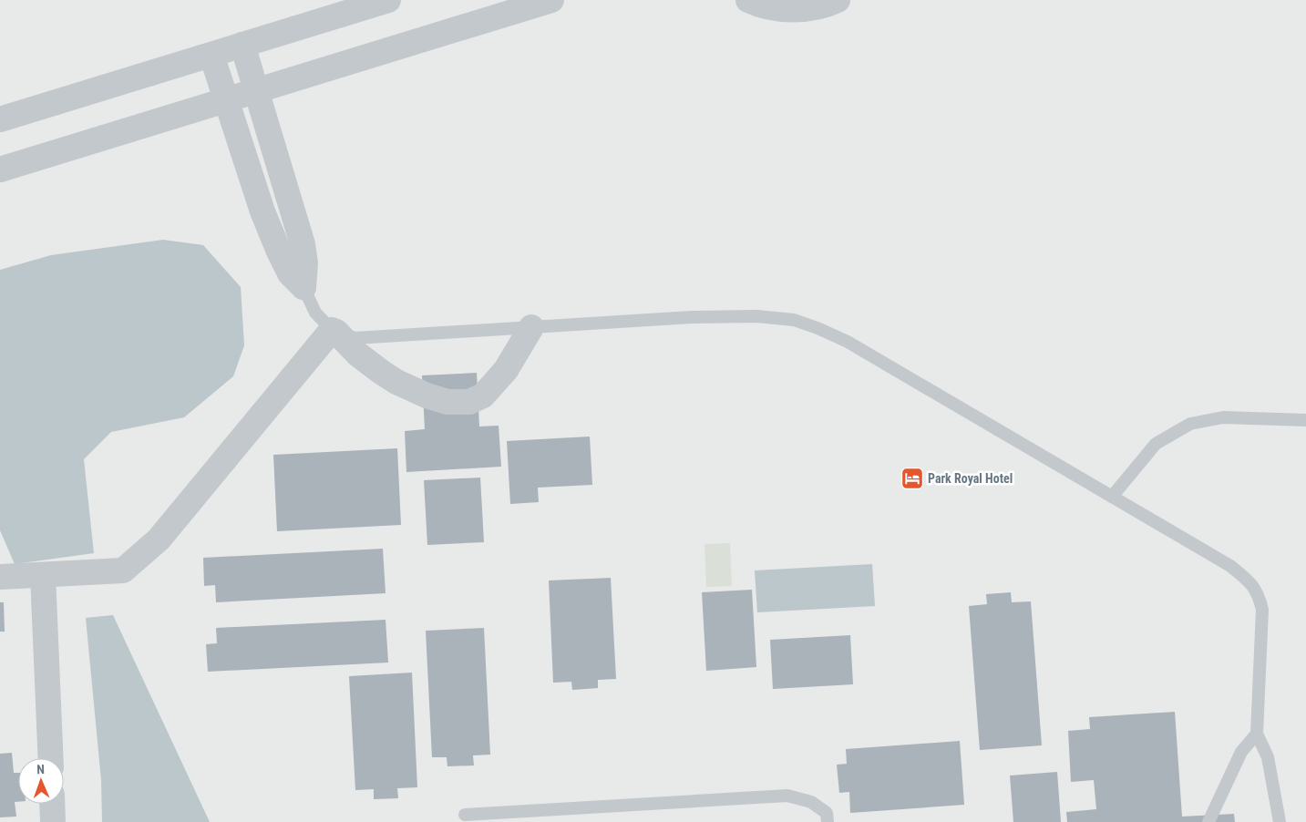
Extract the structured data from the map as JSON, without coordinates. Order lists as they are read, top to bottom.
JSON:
{
  "places": {
    "hotel": ["Park Royal Hotel"]
  },
  "north": "top"
}
